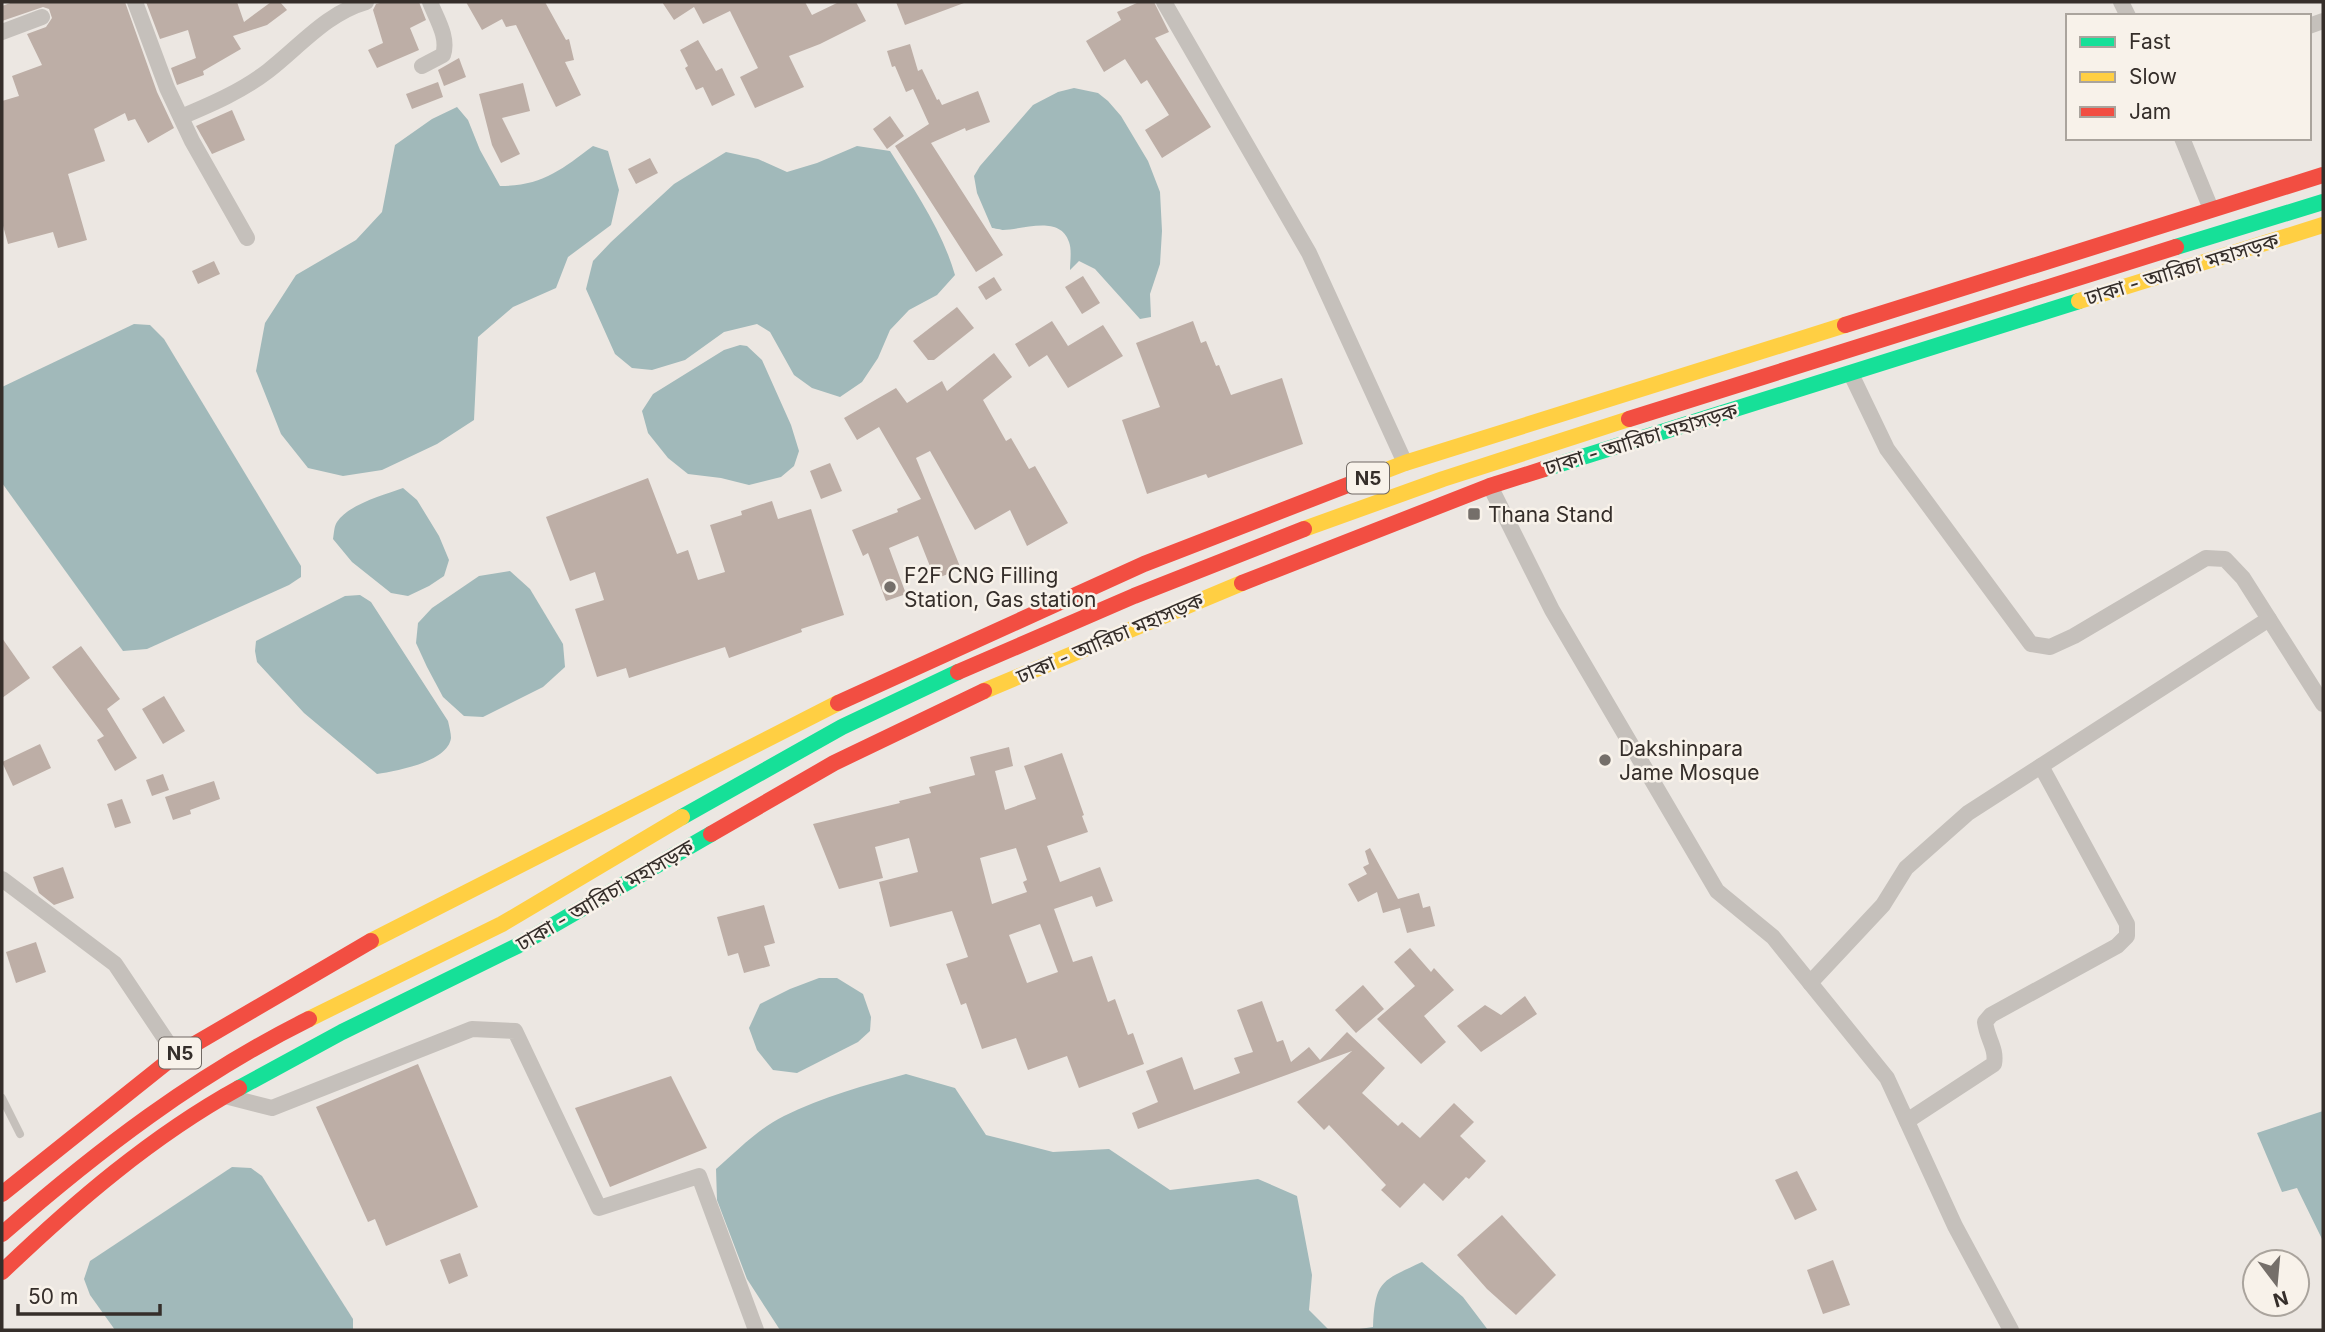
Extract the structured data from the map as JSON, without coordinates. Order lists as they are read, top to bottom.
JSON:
{
  "streets": {
    "highway": ["ঢাকা - আরিচা মহাসড়ক", "N5"]
  },
  "places": {
    "transit": ["Thana Stand"],
    "other": ["F2F CNG Filling Station, Gas station", "Dakshinpara Jame Mosque"]
  },
  "legend": ["Fast", "Slow", "Jam"],
  "scale_bar": "50 m",
  "north": "bottom"
}
